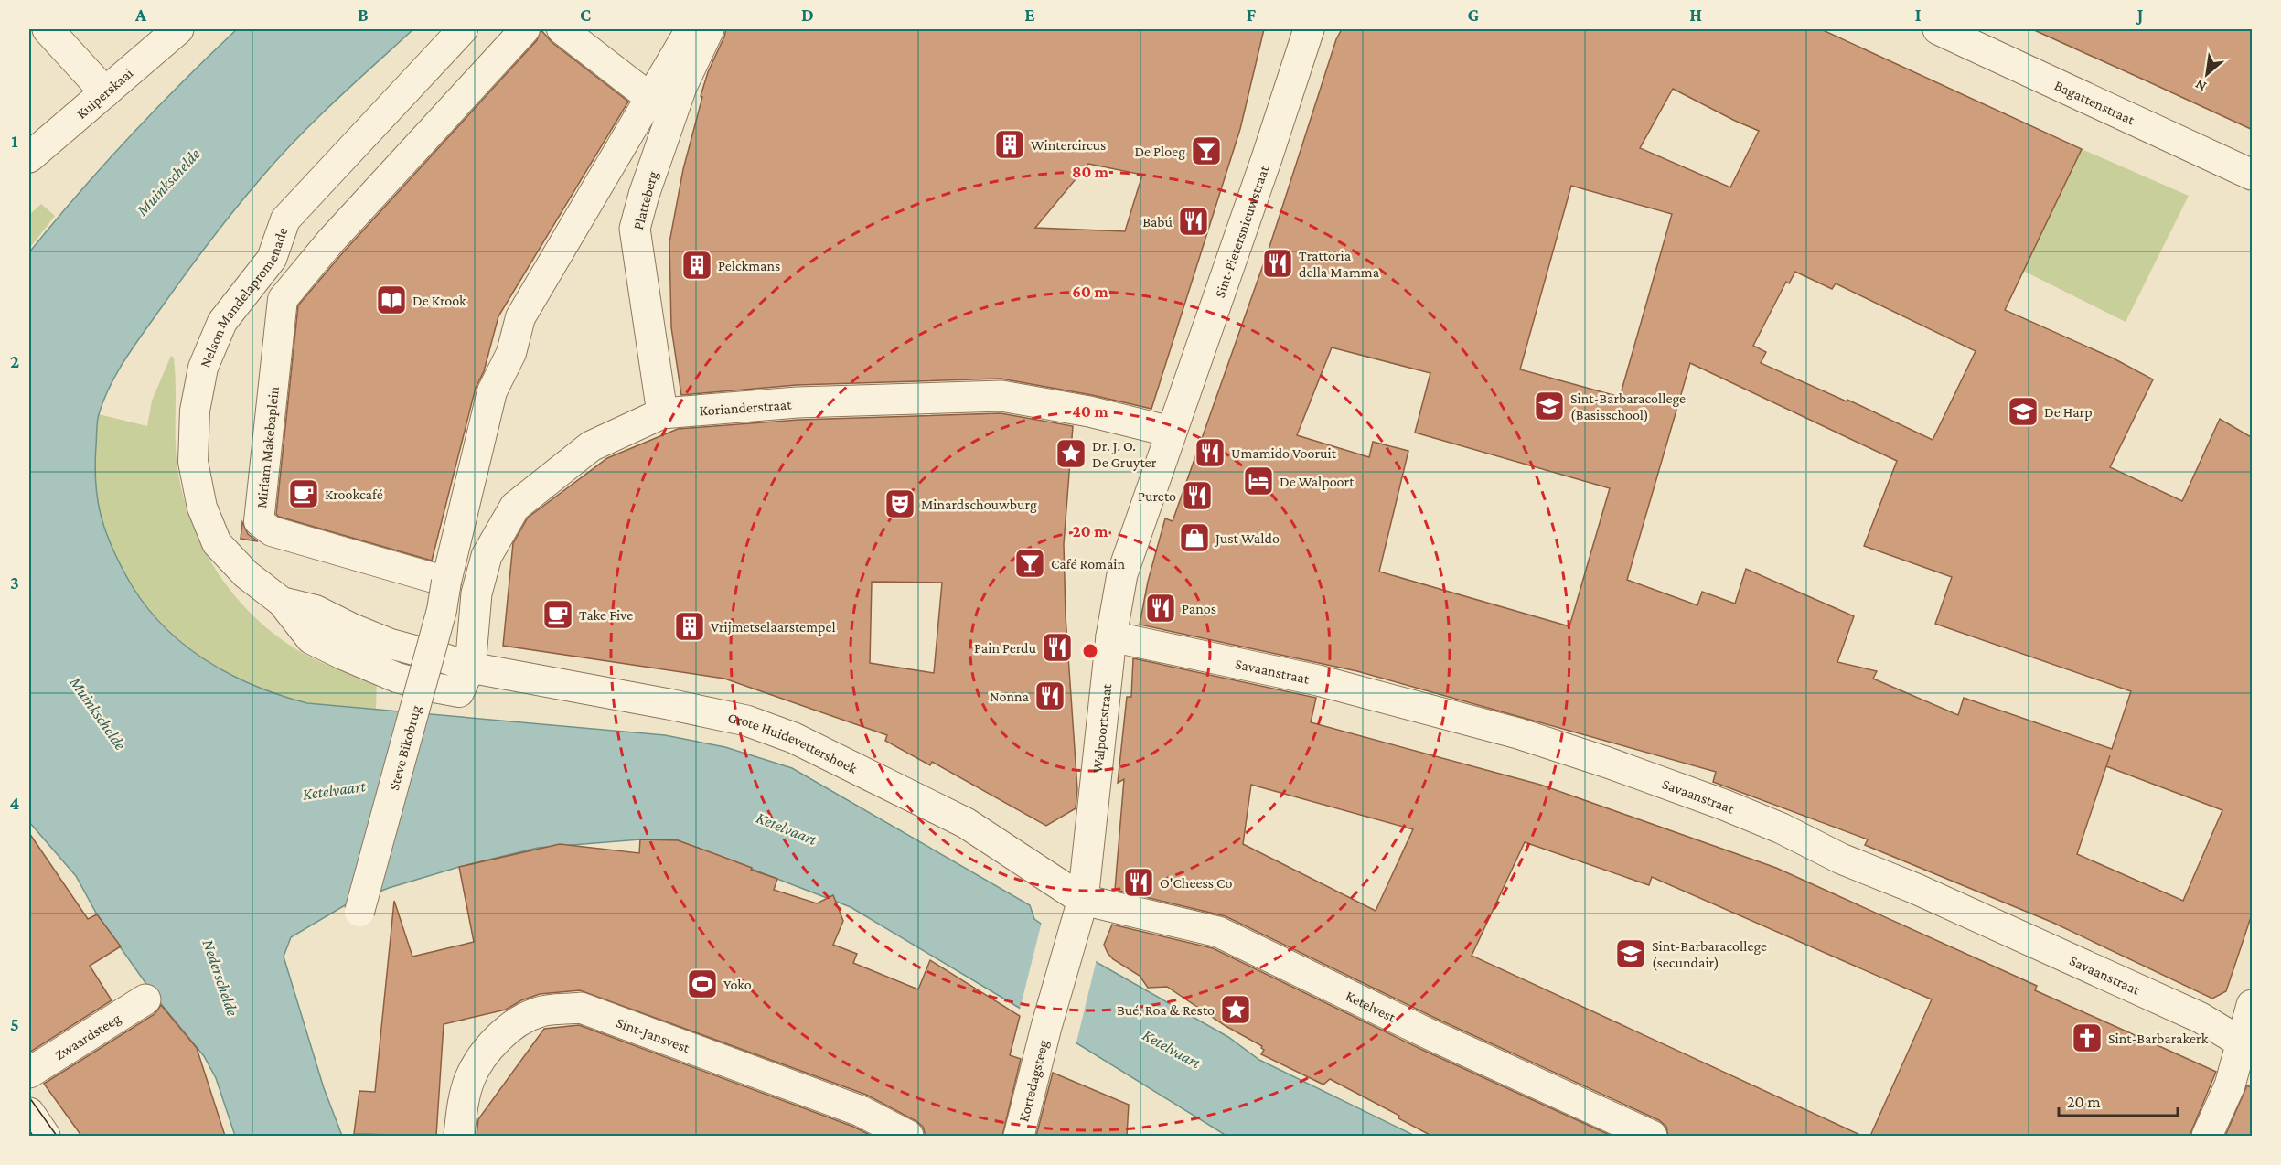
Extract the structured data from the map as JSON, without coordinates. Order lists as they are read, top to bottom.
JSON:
{
  "streets": {
    "street": [
      "Kuiperskaai",
      "Bagattenstraat",
      "Platteberg",
      "Sint-Pietersnieuwstraat",
      "Nelson Mandelapromenade",
      "Korianderstraat",
      "Miriam Makebaplein",
      "Savaanstraat",
      "Walpoortstraat",
      "Grote Huidevettershoek",
      "Steve Bikobrug",
      "Ketelvest",
      "Sint-Jansvest",
      "Zwaardsteeg",
      "Kortedagsteeg"
    ]
  },
  "crossings": [
    ["Platteberg", "Korianderstraat"],
    ["Sint-Pietersnieuwstraat", "Korianderstraat"],
    ["Sint-Pietersnieuwstraat", "Walpoortstraat"],
    ["Nelson Mandelapromenade", "Korianderstraat"],
    ["Nelson Mandelapromenade", "Grote Huidevettershoek"],
    ["Korianderstraat", "Walpoortstraat"],
    ["Korianderstraat", "Grote Huidevettershoek"],
    ["Miriam Makebaplein", "Steve Bikobrug"],
    ["Savaanstraat", "Walpoortstraat"],
    ["Walpoortstraat", "Grote Huidevettershoek"],
    ["Walpoortstraat", "Ketelvest"],
    ["Walpoortstraat", "Kortedagsteeg"],
    ["Grote Huidevettershoek", "Ketelvest"]
  ],
  "water": ["Muinkschelde", "Ketelvaart", "Nederschelde"],
  "places": {
    "building": ["Wintercircus", "Pelckmans", "Vrijmetselaarstempel"],
    "bar": ["De Ploeg", "Café Romain"],
    "restaurant": [
      "Babú",
      "Trattoria della Mamma",
      "Umamido Vooruit",
      "Pureto",
      "Panos",
      "Pain Perdu",
      "Nonna",
      "O'Cheess Co"
    ],
    "library": ["De Krook"],
    "school or university": ["Sint-Barbaracollege (Basisschool)", "De Harp", "Sint-Barbaracollege (secundair)"],
    "place": ["Dr. J. O. De Gruyter", "Bué, Roa & Resto"],
    "hotel": ["De Walpoort"],
    "cafe": ["Krookcafé", "Take Five"],
    "theatre": ["Minardschouwburg"],
    "shop": ["Just Waldo"],
    "sports": ["Yoko"],
    "church": ["Sint-Barbarakerk"]
  },
  "scale_bar": "20 m",
  "north": "bottom left",
  "grid": {
    "columns": [
      "A",
      "B",
      "C",
      "D",
      "E",
      "F",
      "G",
      "H",
      "I",
      "J"
    ],
    "rows": [
      "1",
      "2",
      "3",
      "4",
      "5"
    ]
  },
  "rings": [
    "80 m",
    "60 m",
    "40 m",
    "20 m"
  ]
}
